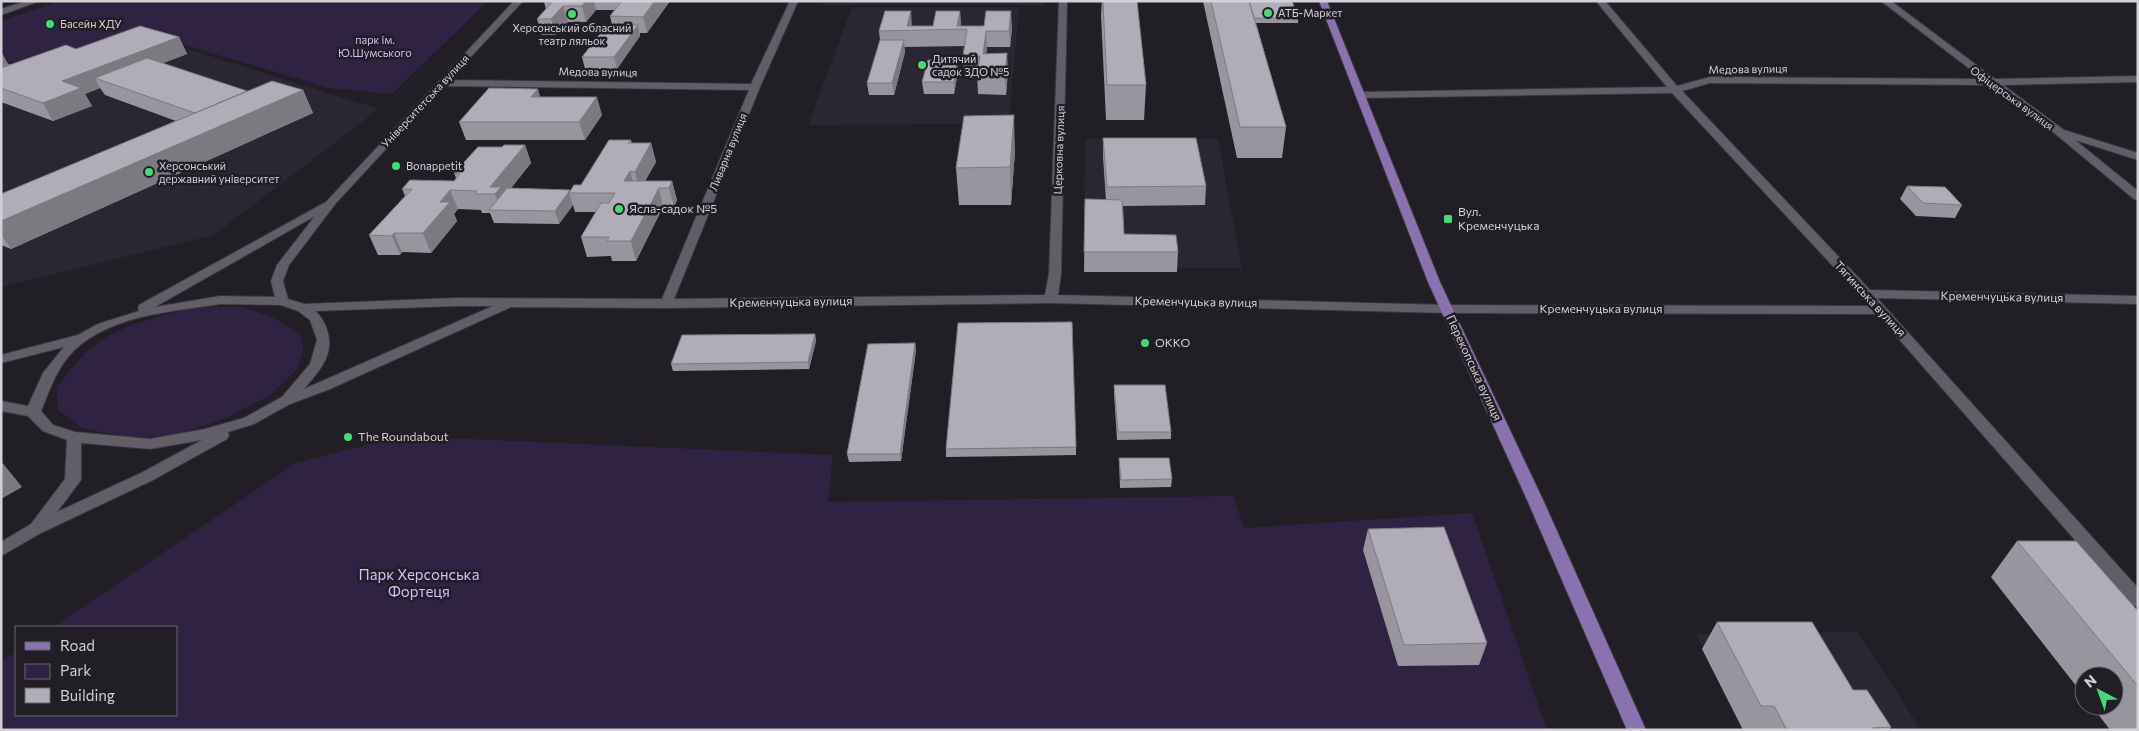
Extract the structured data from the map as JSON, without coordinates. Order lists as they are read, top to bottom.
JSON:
{
  "streets": {
    "main road": ["Перекопська вулиця"],
    "street": [
      "Медова вулиця",
      "Офіцерська вулиця",
      "Університетська вулиця",
      "Церковна вулиця",
      "Ливарна вулиця",
      "Кременчуцька вулиця",
      "Тягинська вулиця"
    ]
  },
  "crossings": [
    ["Медова вулиця", "Офіцерська вулиця"],
    ["Медова вулиця", "Університетська вулиця"],
    ["Медова вулиця", "Ливарна вулиця"],
    ["Медова вулиця", "Тягинська вулиця"],
    ["Медова вулиця", "Перекопська вулиця"],
    ["Церковна вулиця", "Кременчуцька вулиця"],
    ["Ливарна вулиця", "Кременчуцька вулиця"],
    ["Кременчуцька вулиця", "Тягинська вулиця"],
    ["Кременчуцька вулиця", "Перекопська вулиця"]
  ],
  "parks": ["парк ім. Ю.Шумського", "Парк Херсонська Фортеця"],
  "places": {
    "other": [
      "АТБ-Маркет",
      "Херсонський обласний театр ляльок",
      "Басейн ХДУ",
      "Дитячий садок ЗДО №5",
      "Bonappetit",
      "Херсонський державний університет",
      "Ясла-садок №5",
      "ОККО",
      "The Roundabout"
    ],
    "transit": ["Вул. Кременчуцька"]
  },
  "legend": ["Road", "Park", "Building"],
  "north": "top left"
}
